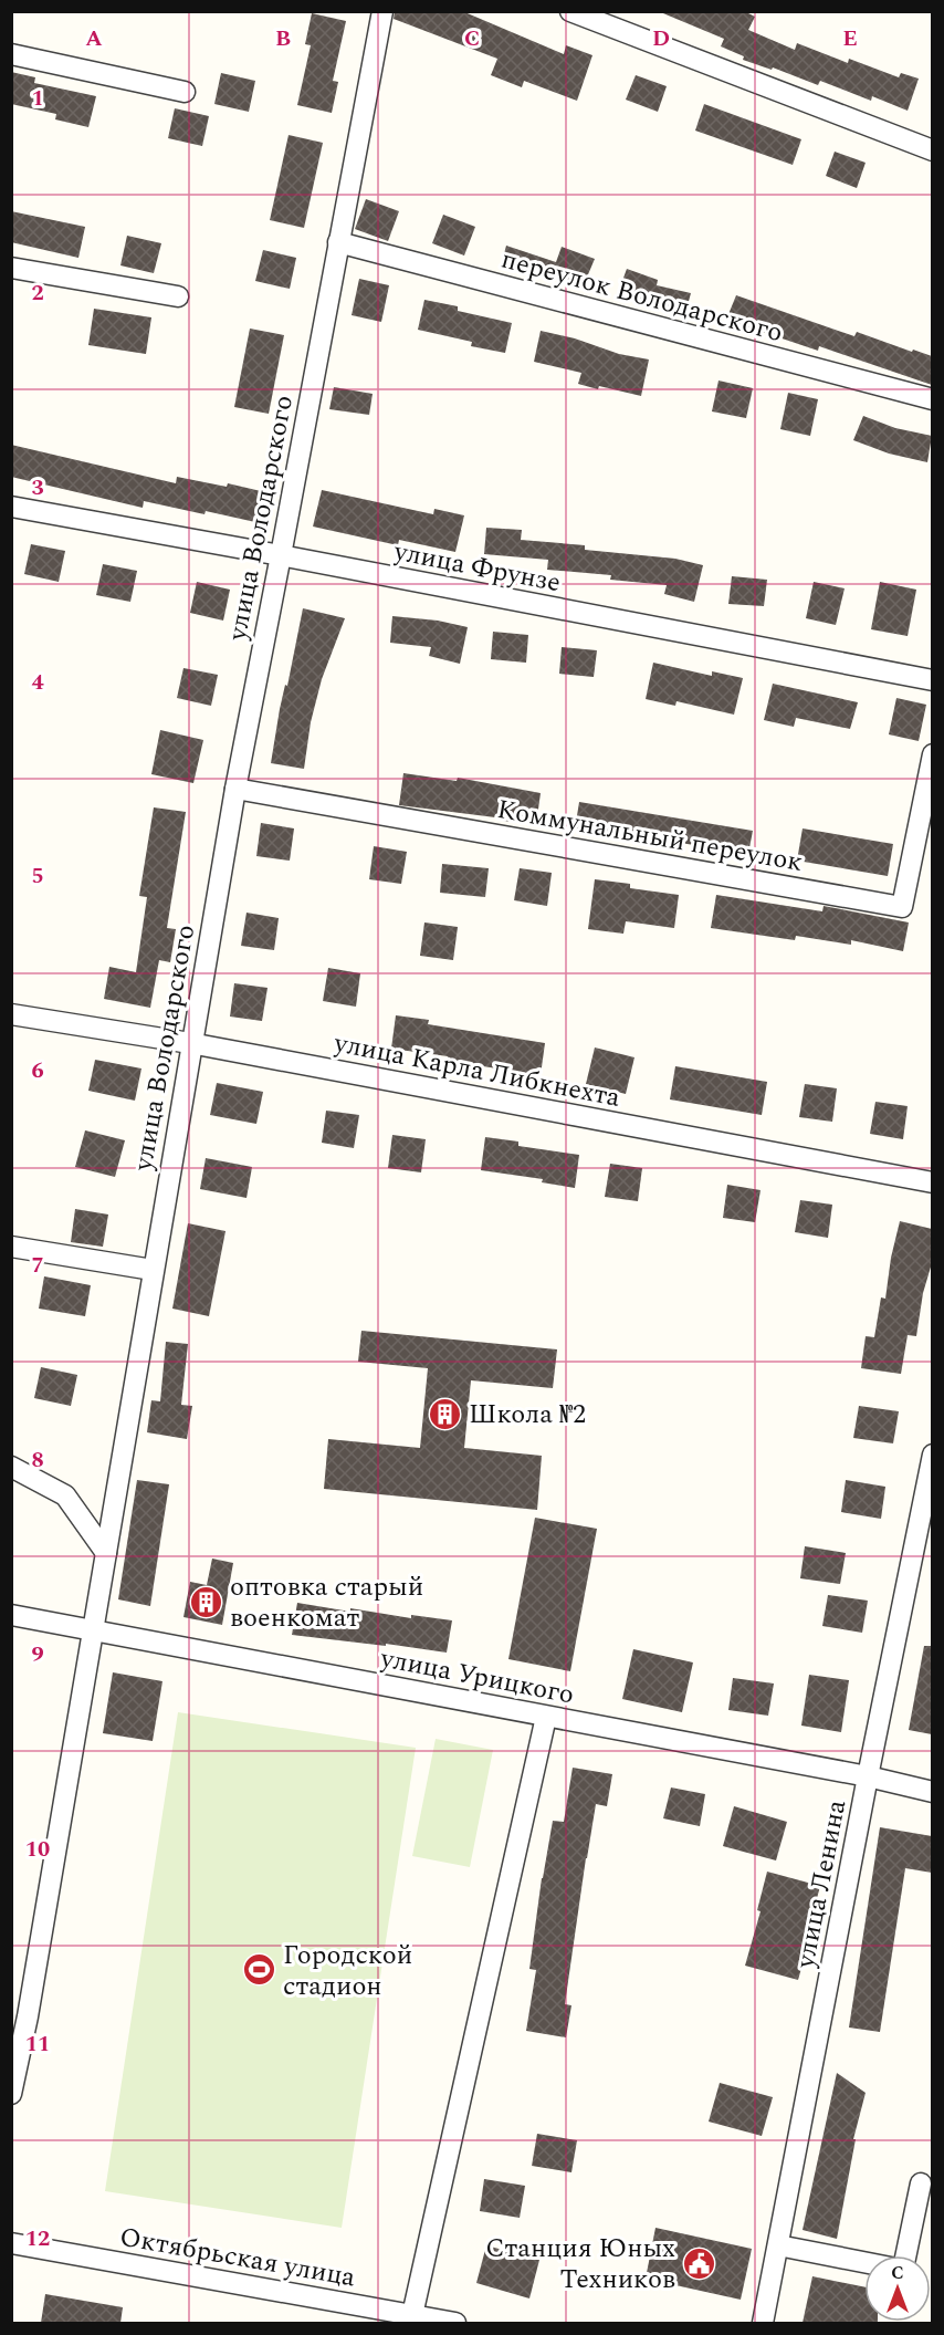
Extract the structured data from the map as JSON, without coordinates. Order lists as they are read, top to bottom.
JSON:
{
  "streets": {
    "street": [
      "переулок Володарского",
      "улица Володарского",
      "улица Фрунзе",
      "Коммунальный переулок",
      "улица Карла Либкнехта",
      "улица Урицкого",
      "улица Ленина",
      "Октябрьская улица"
    ]
  },
  "crossings": [
    ["переулок Володарского", "улица Володарского"],
    ["улица Володарского", "улица Фрунзе"],
    ["улица Володарского", "Коммунальный переулок"],
    ["улица Володарского", "улица Карла Либкнехта"],
    ["улица Володарского", "улица Урицкого"],
    ["улица Урицкого", "улица Ленина"]
  ],
  "places": {
    "building": ["Школа №2", "оптовка старый военкомат"],
    "sports": ["Городской стадион"],
    "public building": ["Станция Юных Техников"]
  },
  "north": "top",
  "grid": {
    "columns": [
      "A",
      "B",
      "C",
      "D",
      "E"
    ],
    "rows": [
      "1",
      "2",
      "3",
      "4",
      "5",
      "6",
      "7",
      "8",
      "9",
      "10",
      "11",
      "12"
    ]
  }
}
